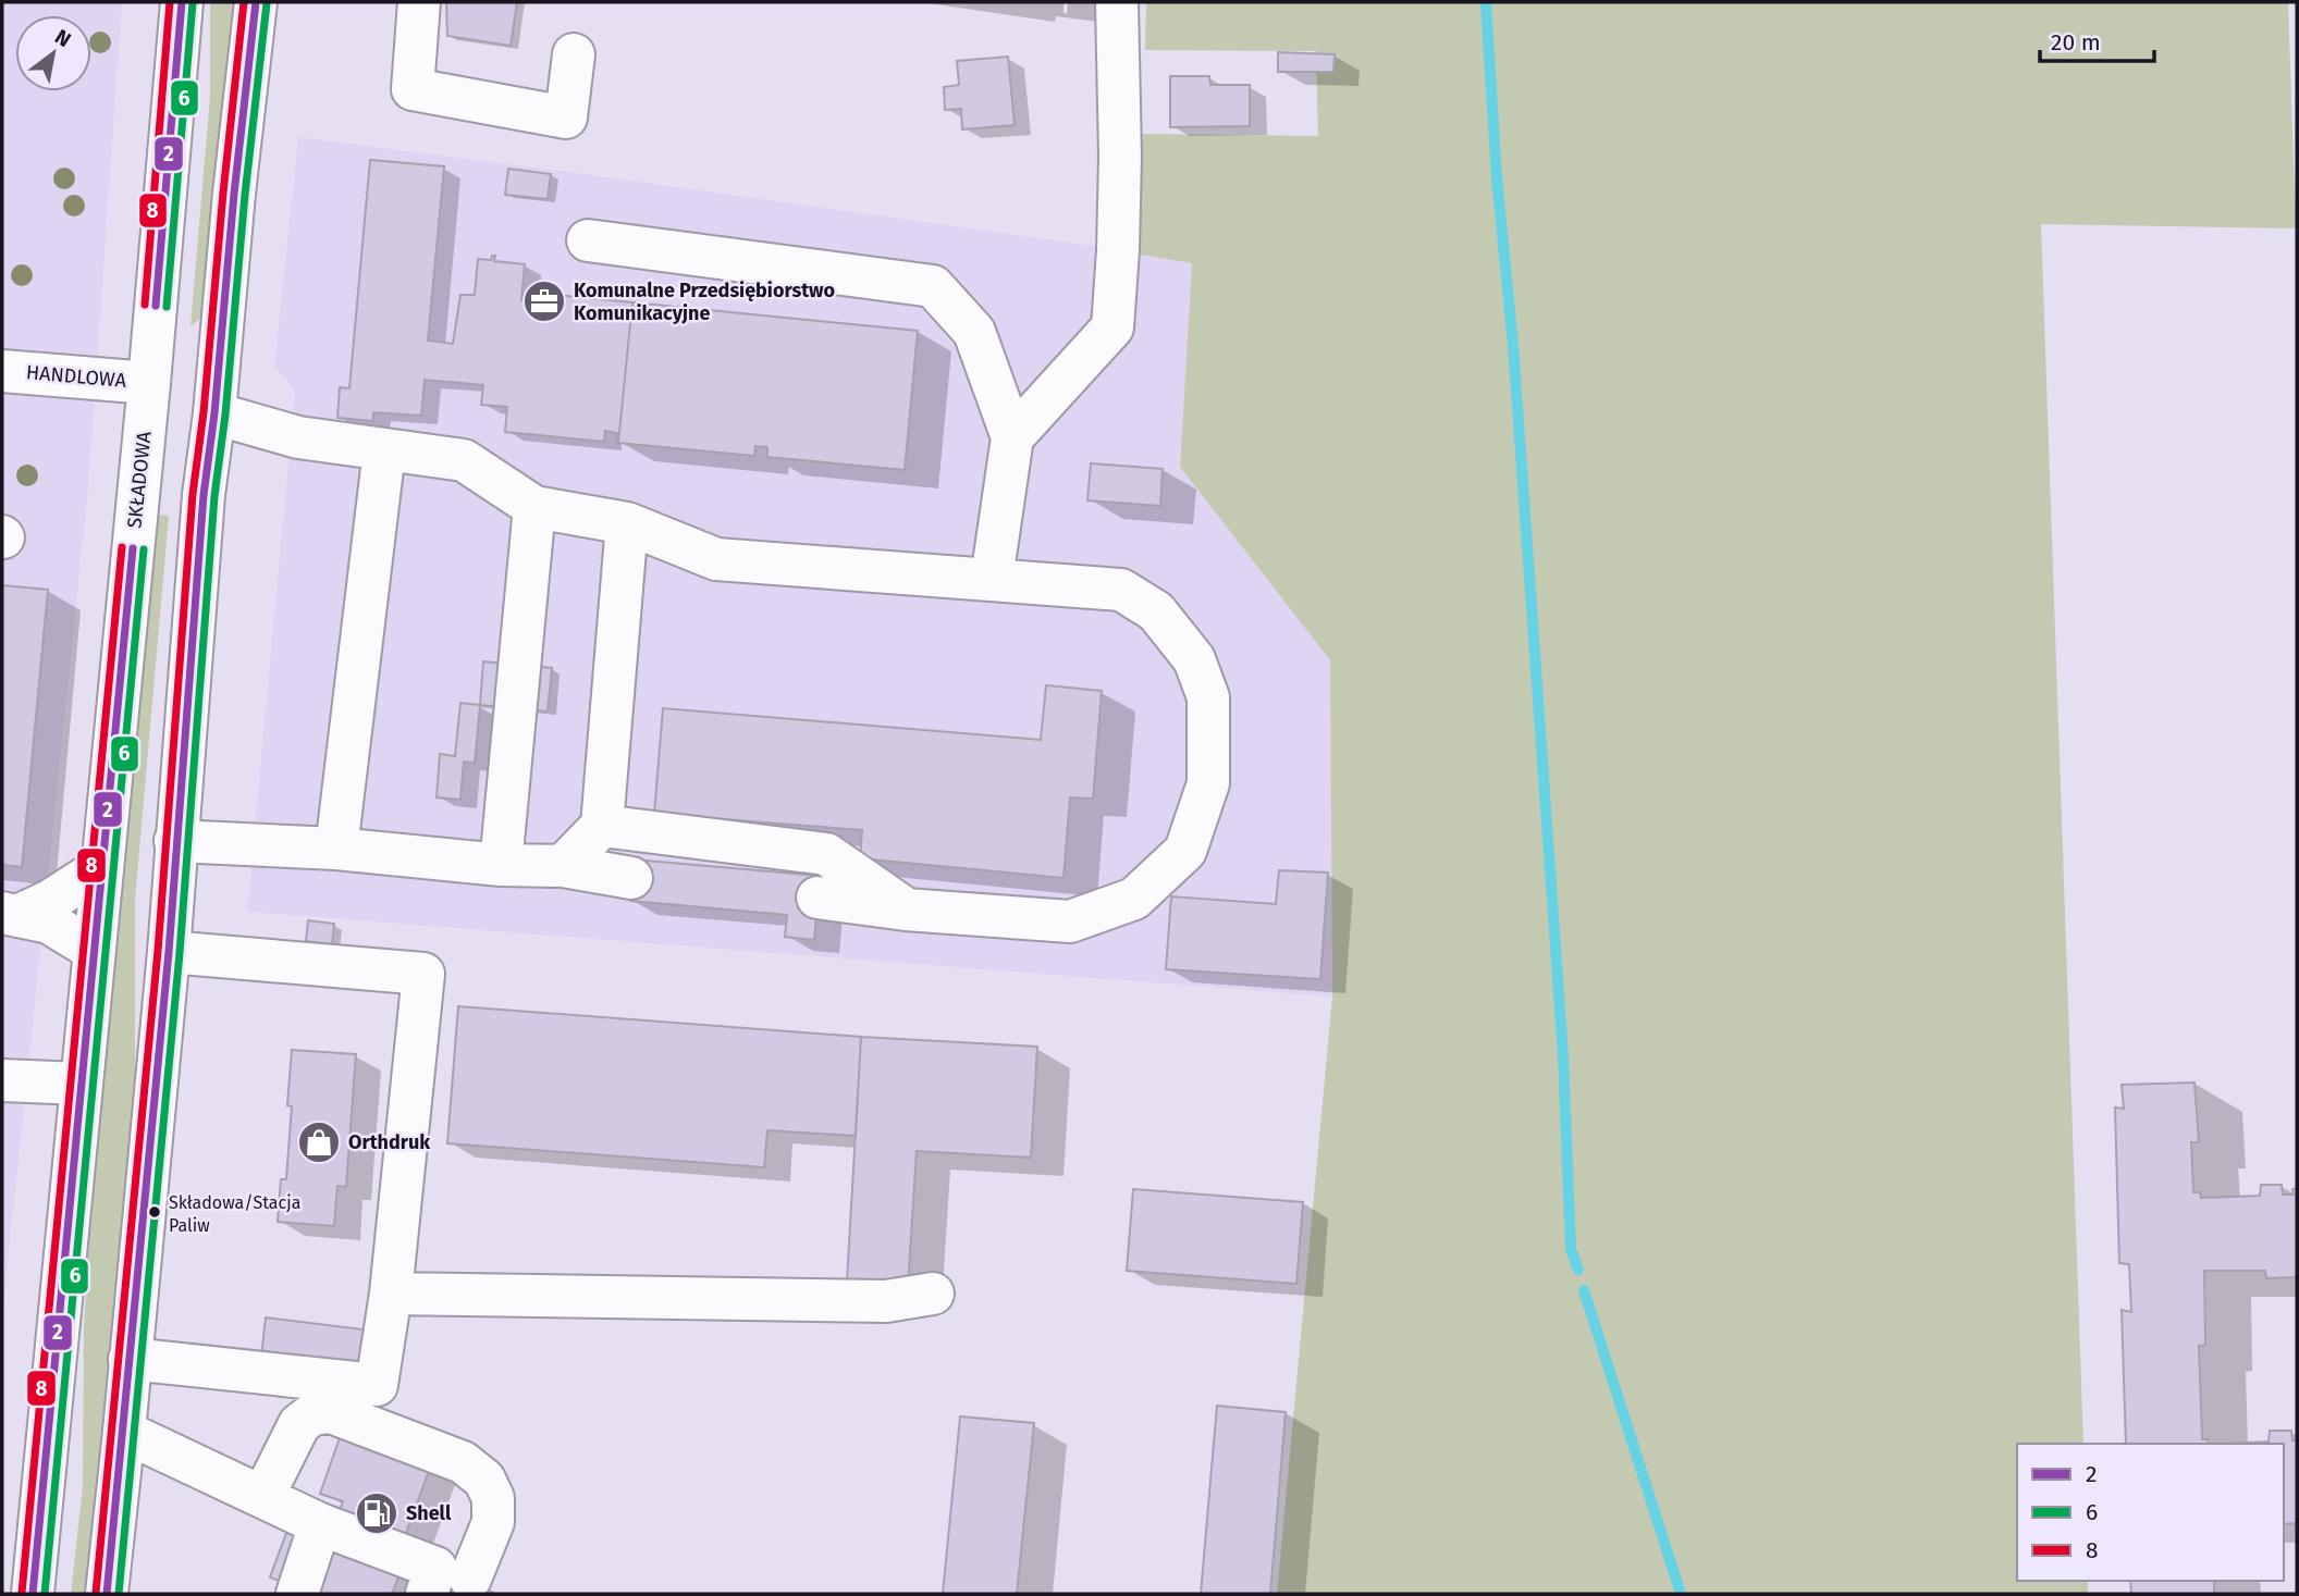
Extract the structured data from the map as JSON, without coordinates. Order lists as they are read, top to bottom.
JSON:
{
  "streets": {
    "main road": ["HANDLOWA", "SKŁADOWA"]
  },
  "crossings": [
    ["HANDLOWA", "SKŁADOWA"]
  ],
  "places": {
    "office": ["Komunalne Przedsiębiorstwo Komunikacyjne"],
    "shop": ["Orthdruk"],
    "other": ["Składowa/Stacja Paliw"],
    "fuel station": ["Shell"]
  },
  "lines": ["transit line 2", "transit line 8", "transit line 6"],
  "legend": ["2", "6", "8"],
  "scale_bar": "20 m",
  "north": "top right"
}
